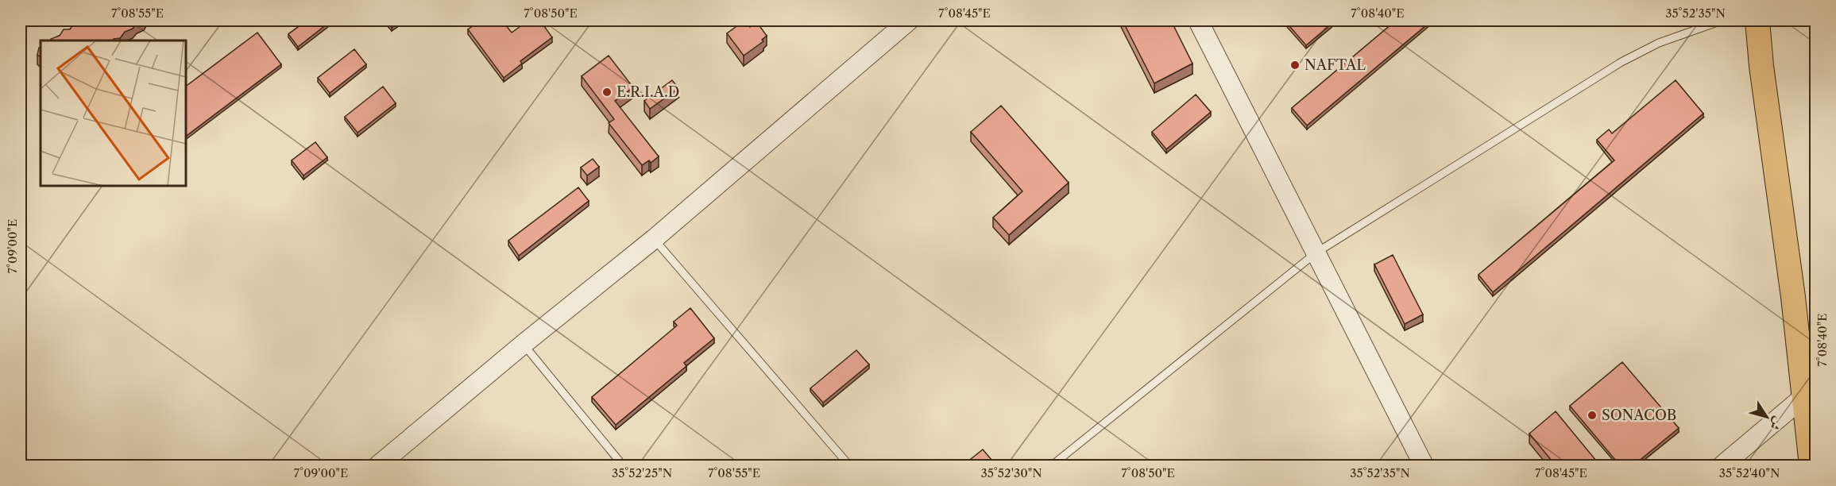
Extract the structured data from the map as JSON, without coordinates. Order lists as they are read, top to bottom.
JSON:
{
  "places": ["NAFTAL", "E.R.I.A.D", "SONACOB"],
  "north": "bottom right",
  "coordinates": [
    "7°08'55\"E",
    "7°08'50\"E",
    "7°08'45\"E",
    "7°08'40\"E",
    "35°52'35\"N",
    "7°09'00\"E",
    "35°52'25\"N",
    "35°52'30\"N",
    "35°52'40\"N"
  ]
}
